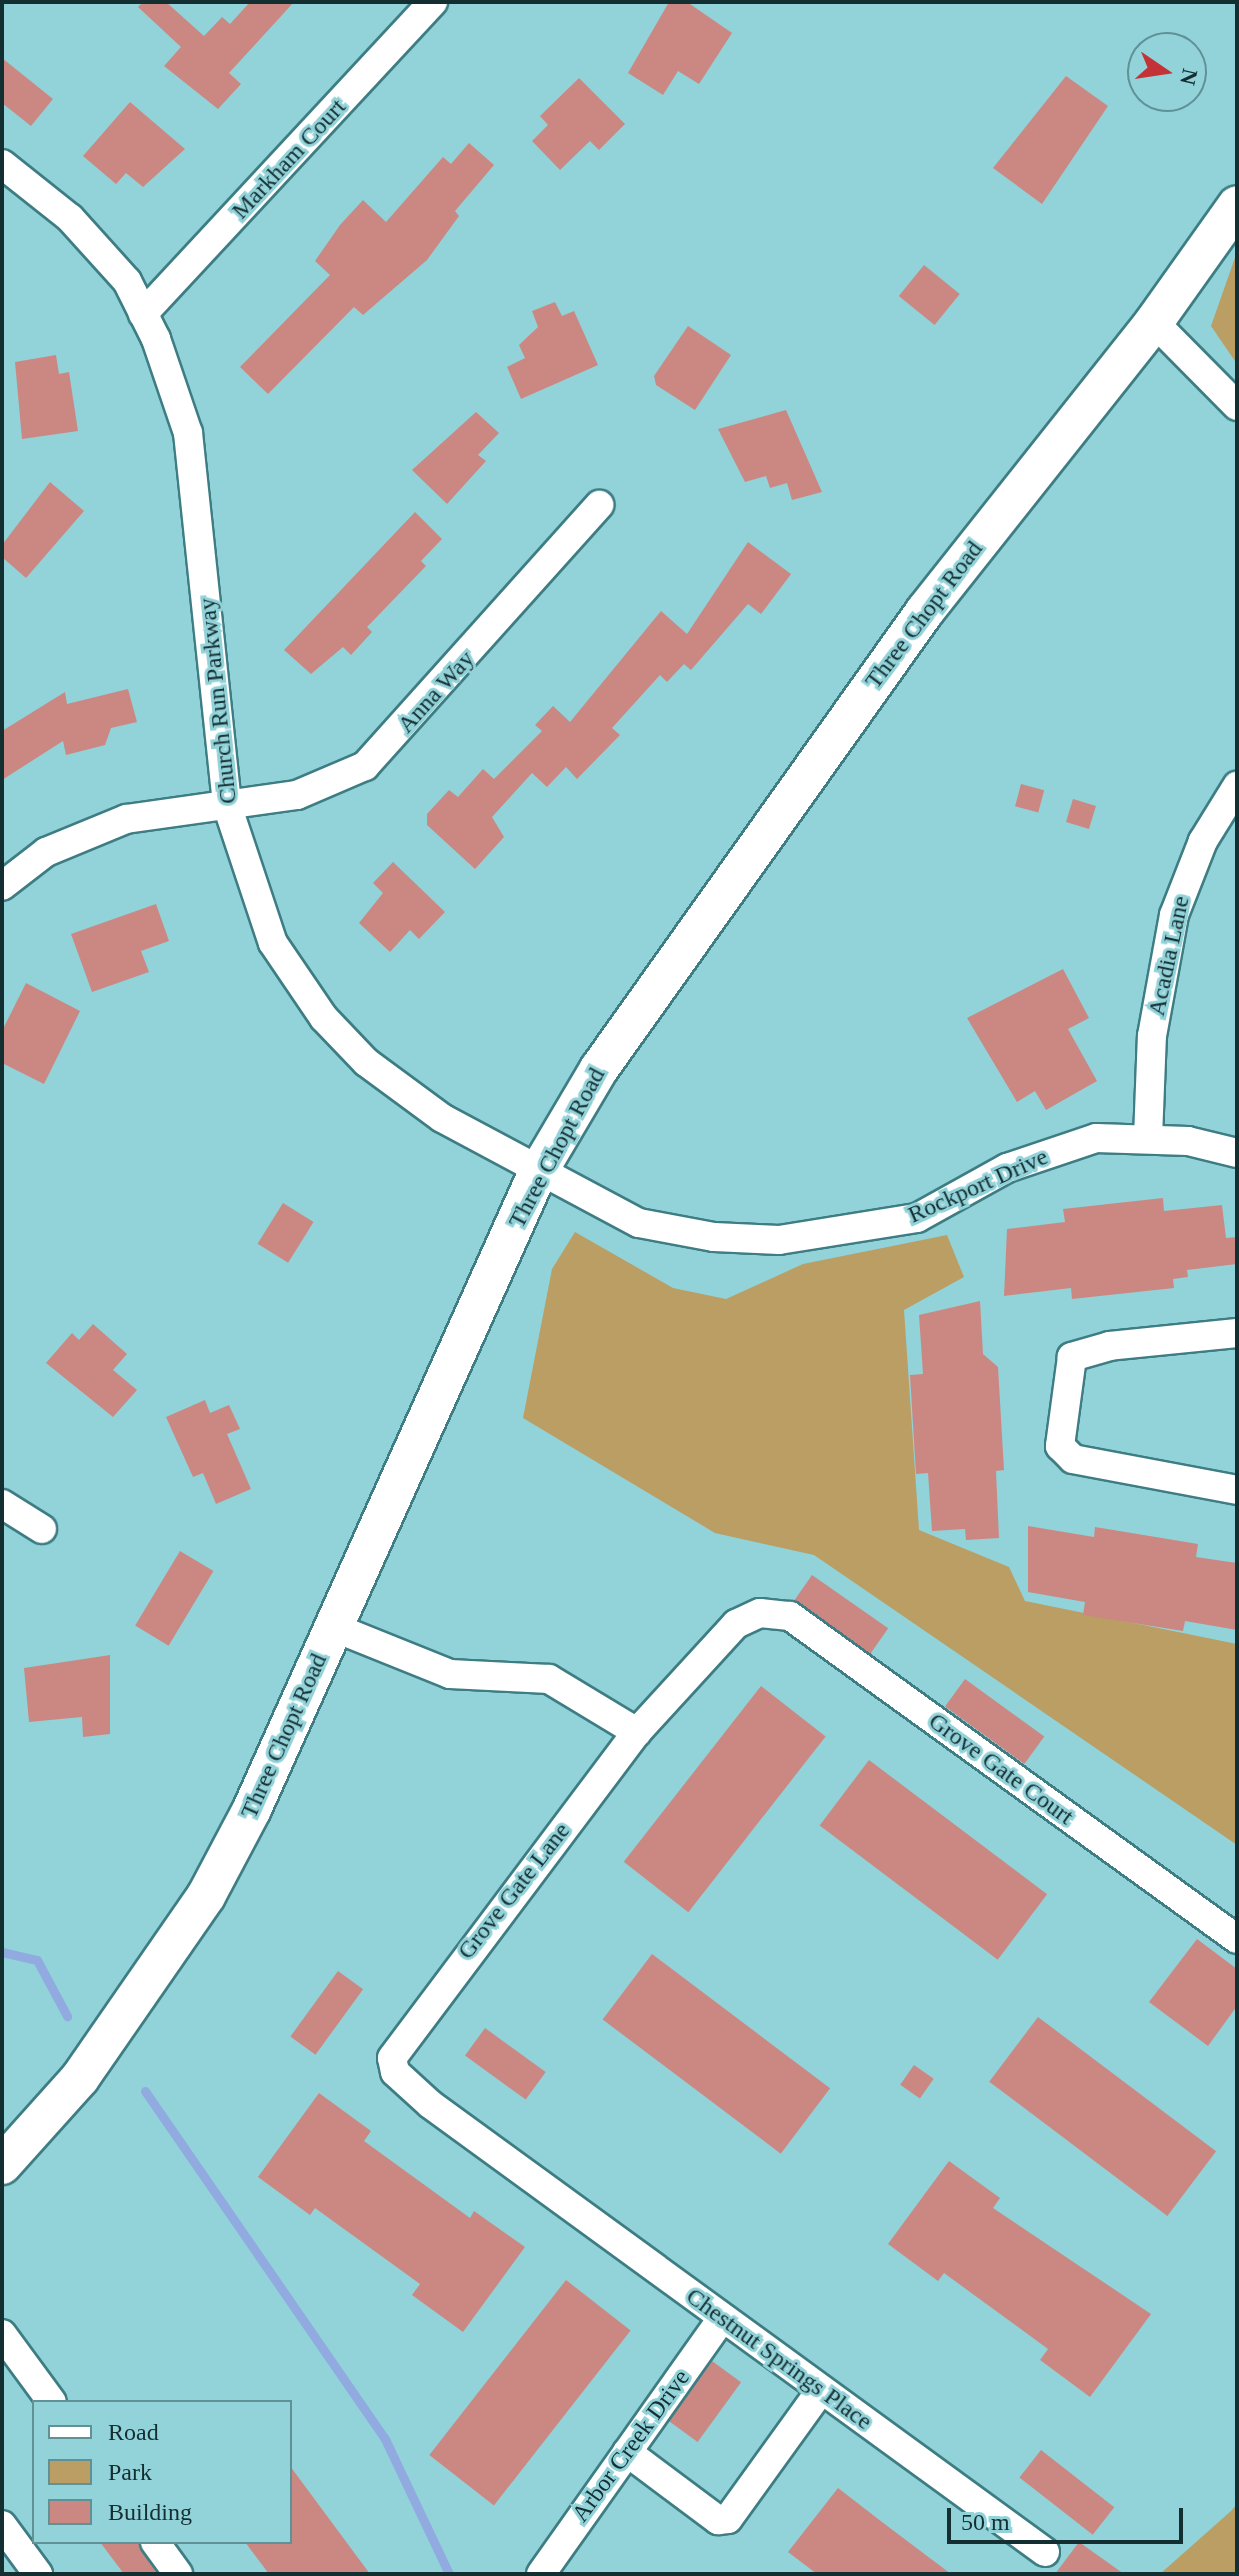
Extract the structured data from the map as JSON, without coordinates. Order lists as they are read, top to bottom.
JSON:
{
  "streets": {
    "main road": ["Three Chopt Road"],
    "street": [
      "Markham Court",
      "Anna Way",
      "Church Run Parkway",
      "Acadia Lane",
      "Rockport Drive",
      "Grove Gate Court",
      "Grove Gate Lane",
      "Chestnut Springs Place",
      "Arbor Creek Drive"
    ]
  },
  "crossings": [
    ["Markham Court", "Church Run Parkway"],
    ["Three Chopt Road", "Church Run Parkway"],
    ["Three Chopt Road", "Rockport Drive"],
    ["Anna Way", "Church Run Parkway"],
    ["Church Run Parkway", "Rockport Drive"],
    ["Acadia Lane", "Rockport Drive"],
    ["Grove Gate Court", "Grove Gate Lane"],
    ["Grove Gate Lane", "Chestnut Springs Place"],
    ["Chestnut Springs Place", "Arbor Creek Drive"]
  ],
  "legend": ["Road", "Park", "Building"],
  "scale_bar": "50 m",
  "north": "right"
}
